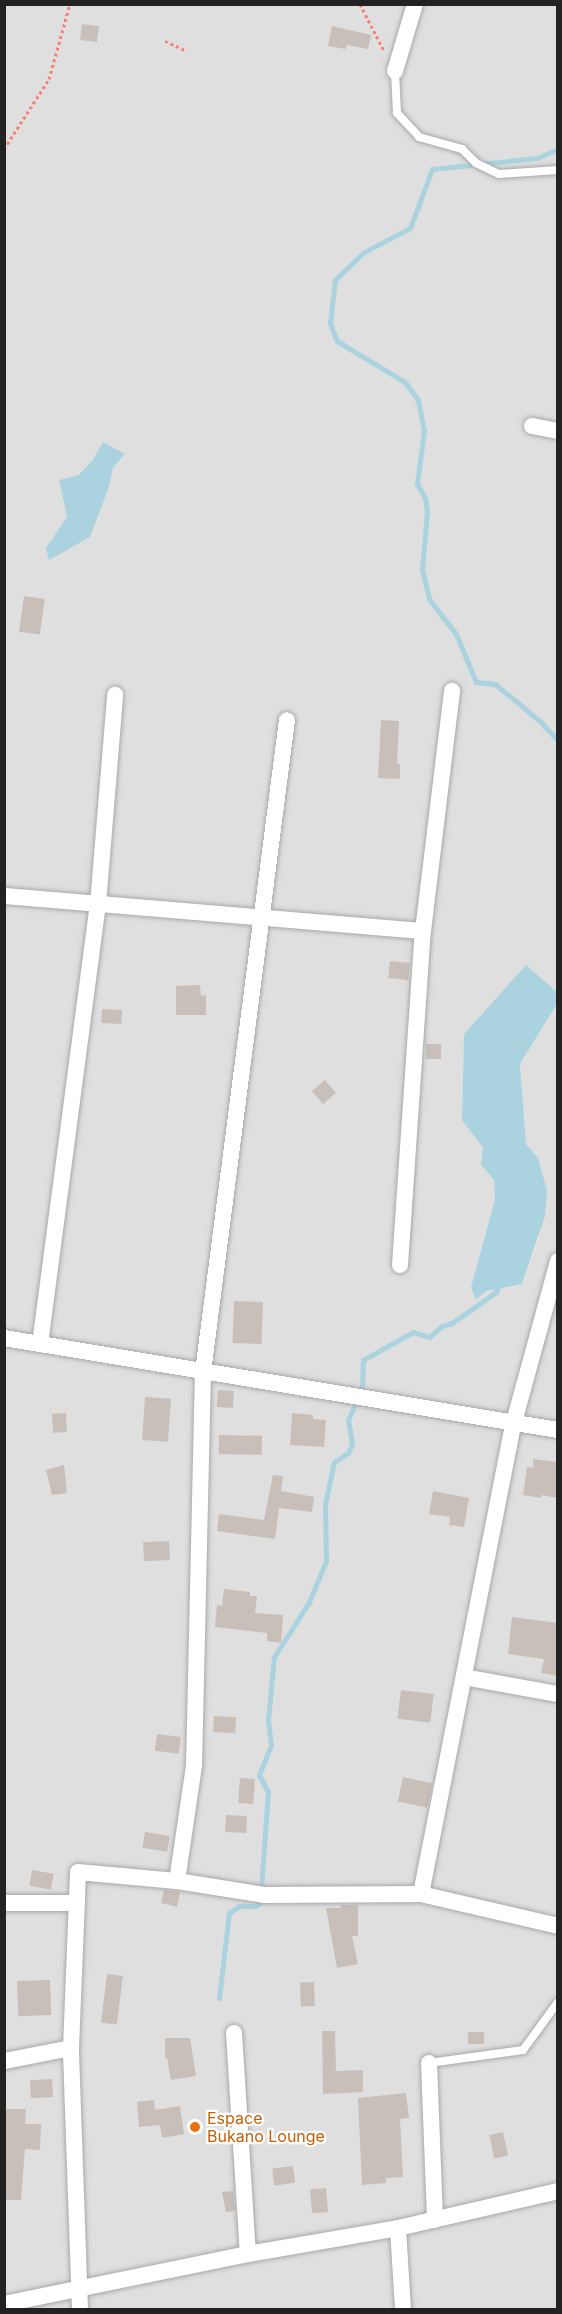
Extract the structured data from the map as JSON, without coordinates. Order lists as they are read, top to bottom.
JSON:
{
  "places": ["Espace Bukano Lounge"]
}
